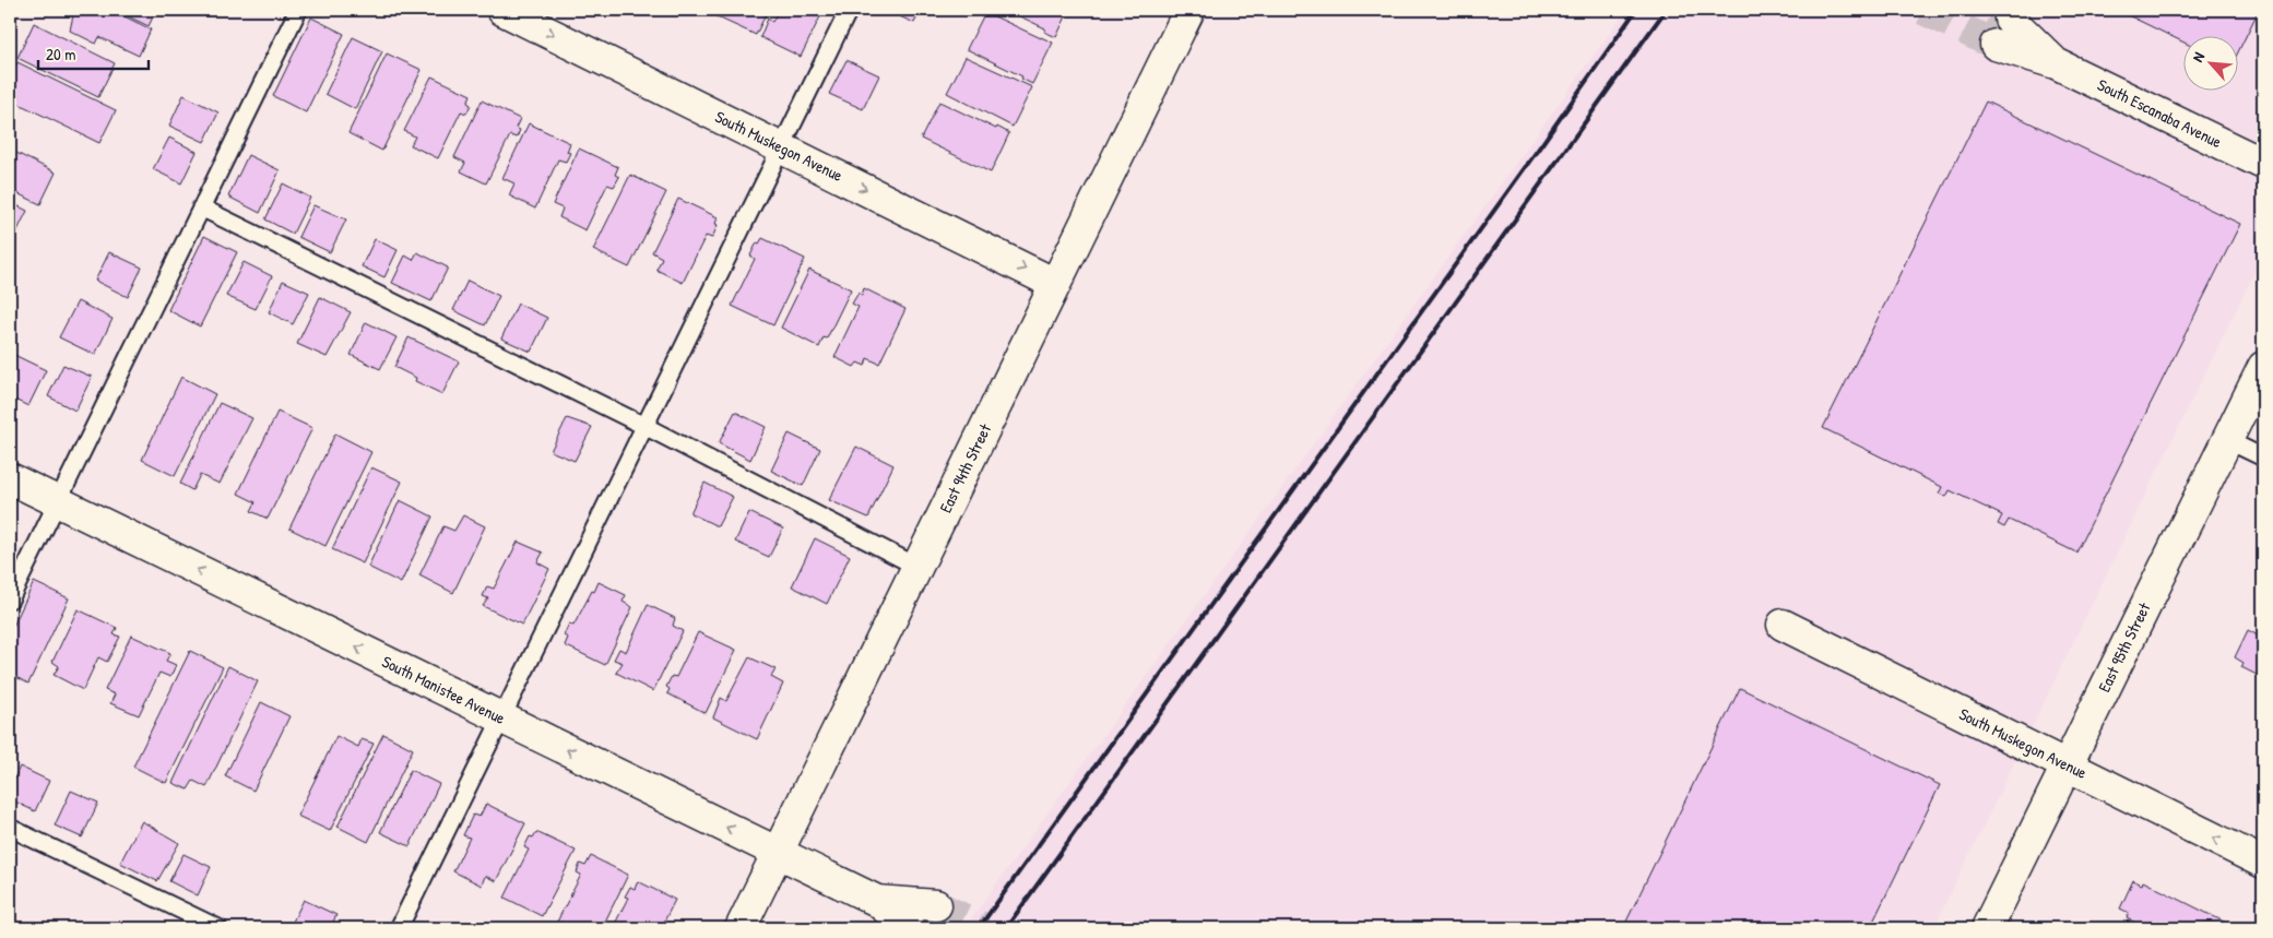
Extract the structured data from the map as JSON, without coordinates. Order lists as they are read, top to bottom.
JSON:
{
  "streets": {
    "street": [
      "South Escanaba Avenue",
      "South Muskegon Avenue",
      "East 94th Street",
      "East 95th Street",
      "South Manistee Avenue"
    ]
  },
  "crossings": [
    ["South Muskegon Avenue", "East 94th Street"],
    ["South Muskegon Avenue", "East 95th Street"],
    ["East 94th Street", "South Manistee Avenue"]
  ],
  "one_way": ["South Manistee Avenue"],
  "scale_bar": "20 m",
  "north": "top left"
}
